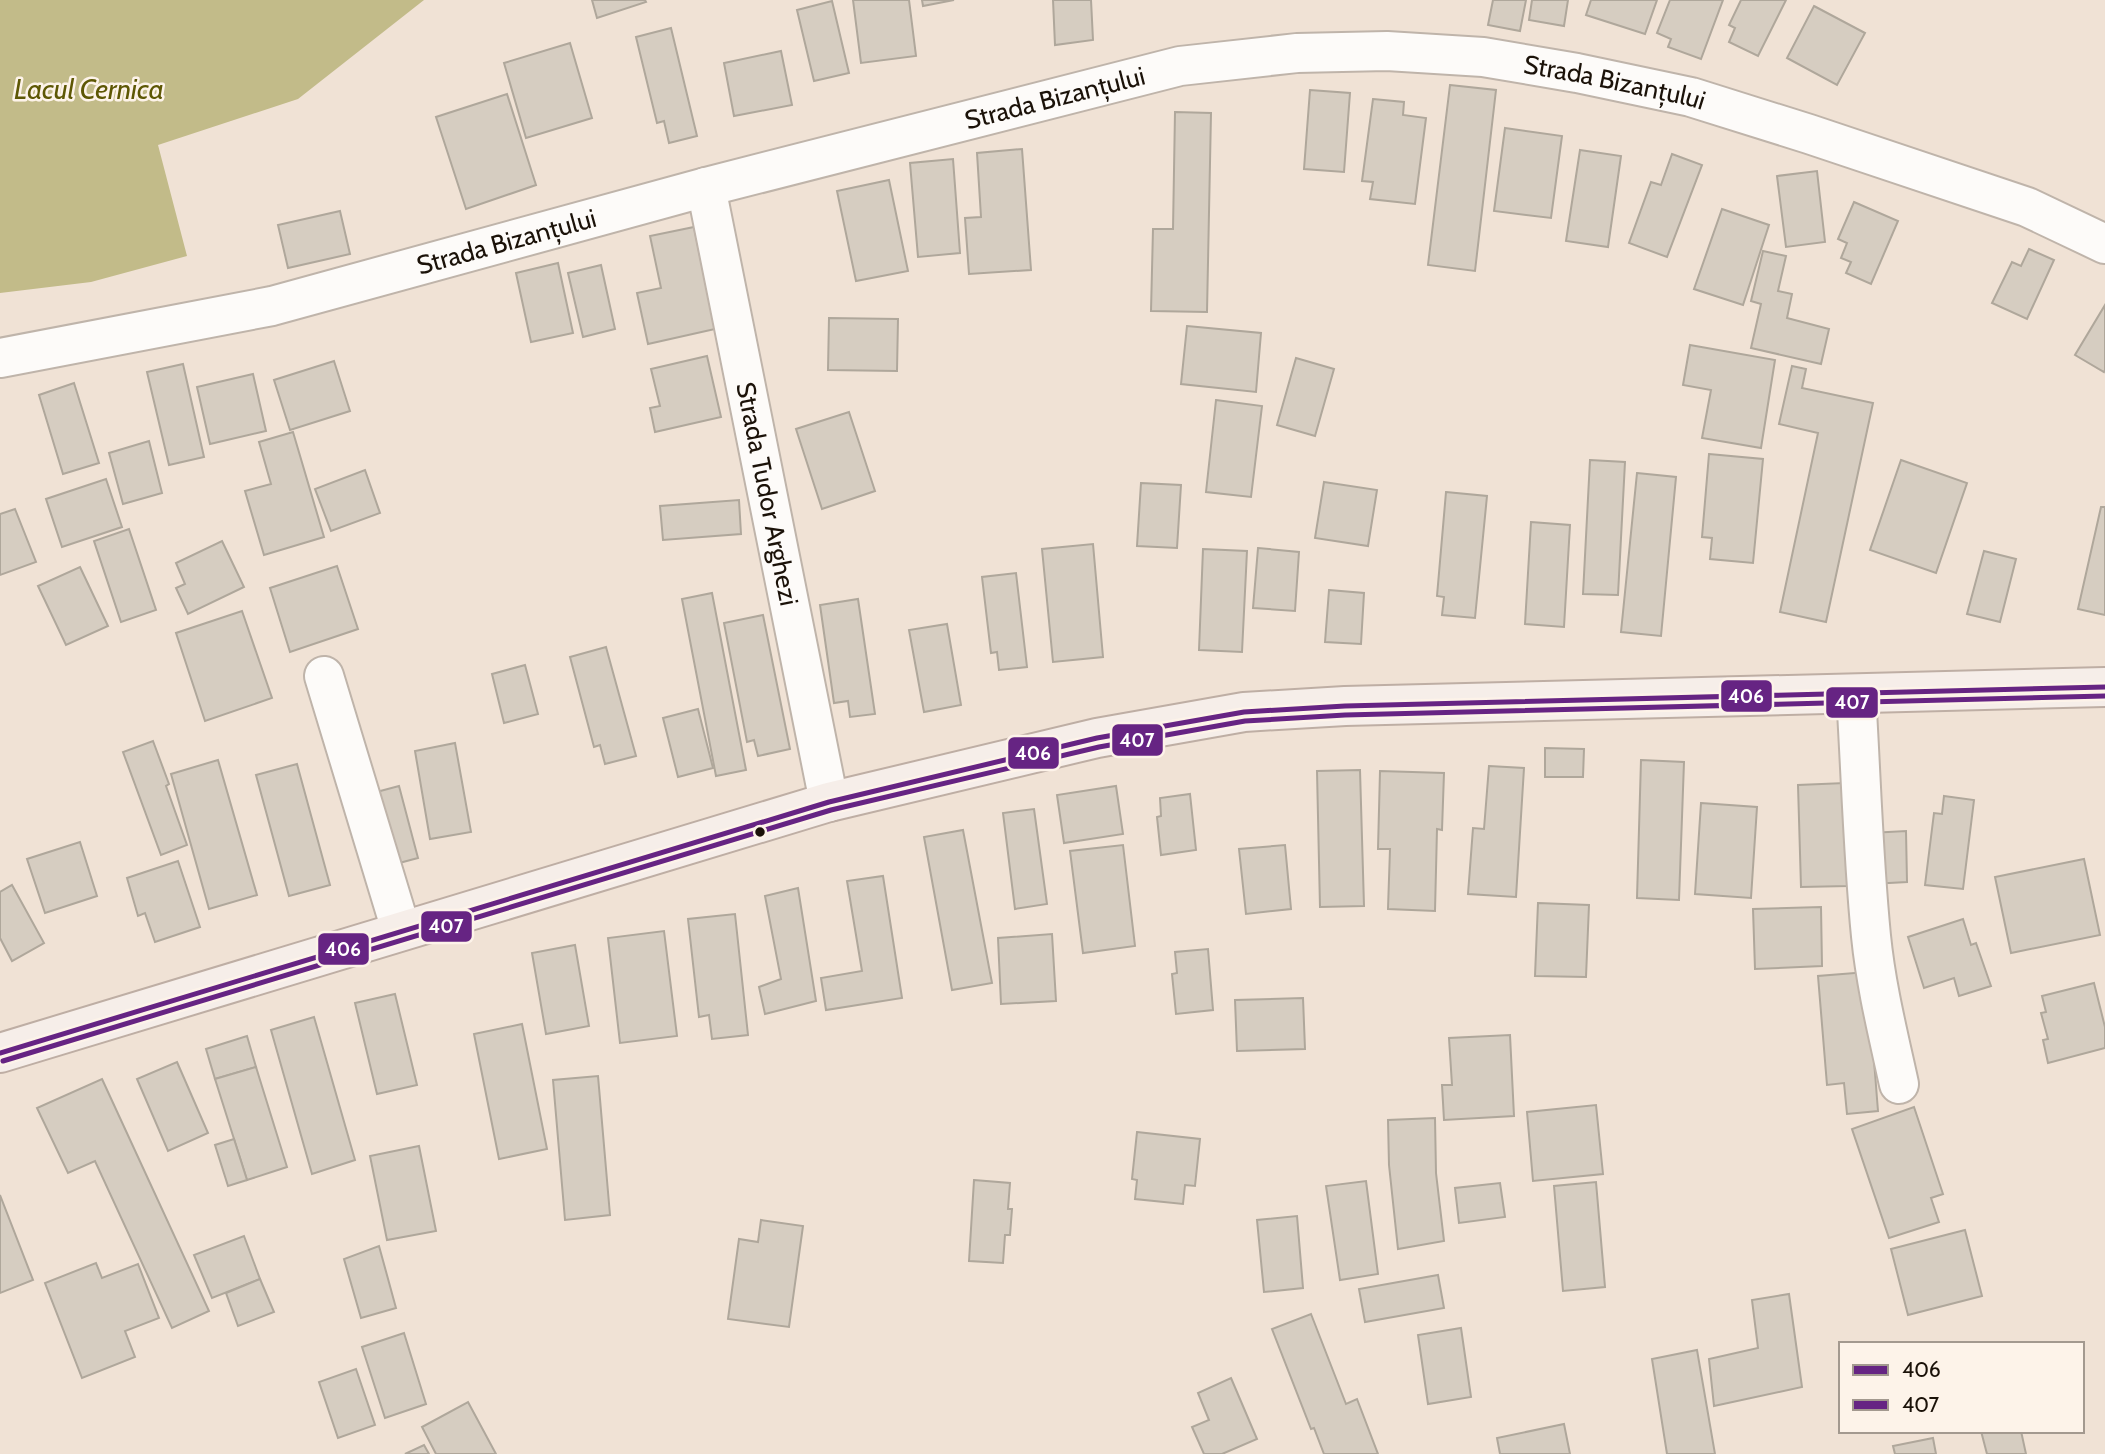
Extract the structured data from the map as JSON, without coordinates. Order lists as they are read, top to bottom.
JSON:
{
  "streets": {
    "street": ["Strada Bizanțului", "Strada Tudor Arghezi"]
  },
  "crossings": [
    ["Strada Bizanțului", "Strada Tudor Arghezi"]
  ],
  "water": ["Lacul Cernica"],
  "lines": ["transit line 406", "transit line 407"],
  "legend": ["406", "407"]
}
